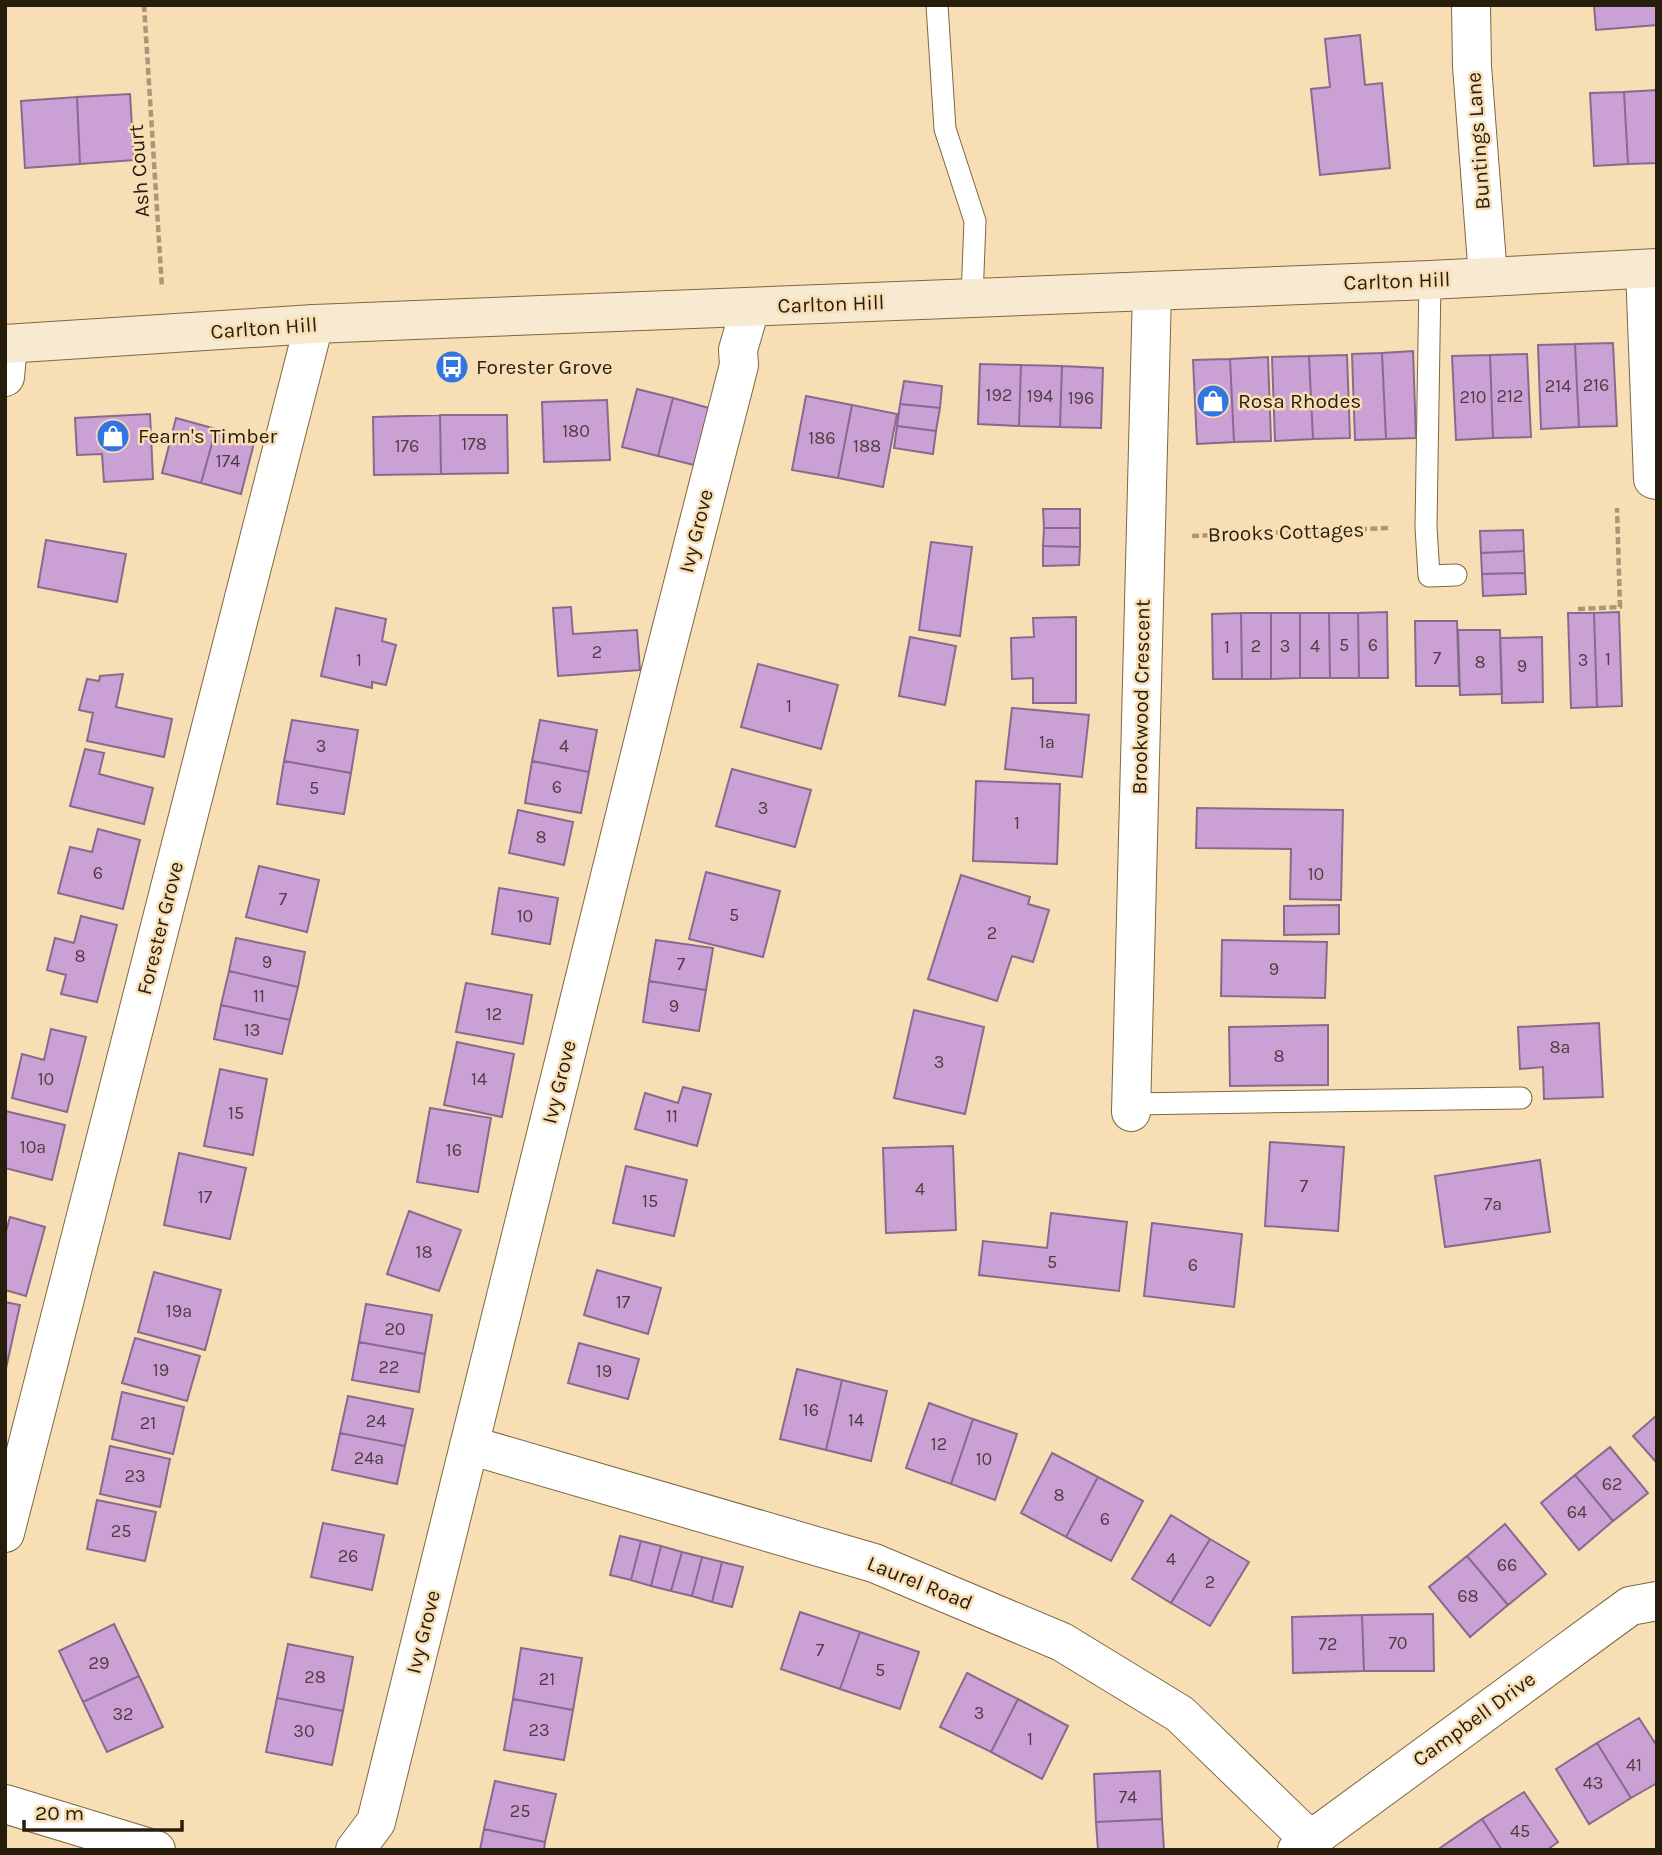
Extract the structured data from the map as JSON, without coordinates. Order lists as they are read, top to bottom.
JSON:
{
  "streets": {
    "main road": ["Carlton Hill"],
    "street": [
      "Buntings Lane",
      "Ivy Grove",
      "Brookwood Crescent",
      "Forester Grove",
      "Laurel Road",
      "Campbell Drive"
    ],
    "path": ["Ash Court", "Brooks Cottages"]
  },
  "crossings": [
    ["Buntings Lane", "Carlton Hill"],
    ["Ash Court", "Carlton Hill"],
    ["Carlton Hill", "Ivy Grove"],
    ["Carlton Hill", "Brookwood Crescent"],
    ["Carlton Hill", "Forester Grove"],
    ["Ivy Grove", "Laurel Road"],
    ["Brooks Cottages", "Brookwood Crescent"],
    ["Laurel Road", "Campbell Drive"]
  ],
  "places": {
    "bus stop": ["Forester Grove"],
    "shop": ["Rosa Rhodes", "Fearn's Timber"]
  },
  "house_numbers": [
    "216",
    "214",
    "192",
    "194",
    "212",
    "210",
    "196",
    "180",
    "186",
    "178",
    "176",
    "188",
    "174",
    "5",
    "6",
    "2",
    "3",
    "4",
    "1",
    "2",
    "7",
    "1",
    "1",
    "3",
    "8",
    "9",
    "1",
    "1a",
    "3",
    "4",
    "6",
    "5",
    "3",
    "1",
    "8",
    "6",
    "10",
    "7",
    "5",
    "10",
    "2",
    "8",
    "9",
    "7",
    "9",
    "11",
    "9",
    "12",
    "13",
    "8a",
    "8",
    "3",
    "10",
    "14",
    "15",
    "11",
    "10a",
    "16",
    "7",
    "4",
    "17",
    "15",
    "7a",
    "18",
    "5",
    "6",
    "17",
    "19a",
    "20",
    "22",
    "19",
    "19",
    "16",
    "14",
    "24",
    "21",
    "12",
    "24a",
    "10",
    "23",
    "62",
    "8",
    "64",
    "6",
    "25",
    "26",
    "4",
    "66",
    "2",
    "68",
    "70",
    "72",
    "7",
    "29",
    "5",
    "28",
    "21",
    "3",
    "32",
    "23",
    "30",
    "1",
    "41",
    "43",
    "74",
    "25",
    "45"
  ],
  "scale_bar": "20 m"
}
